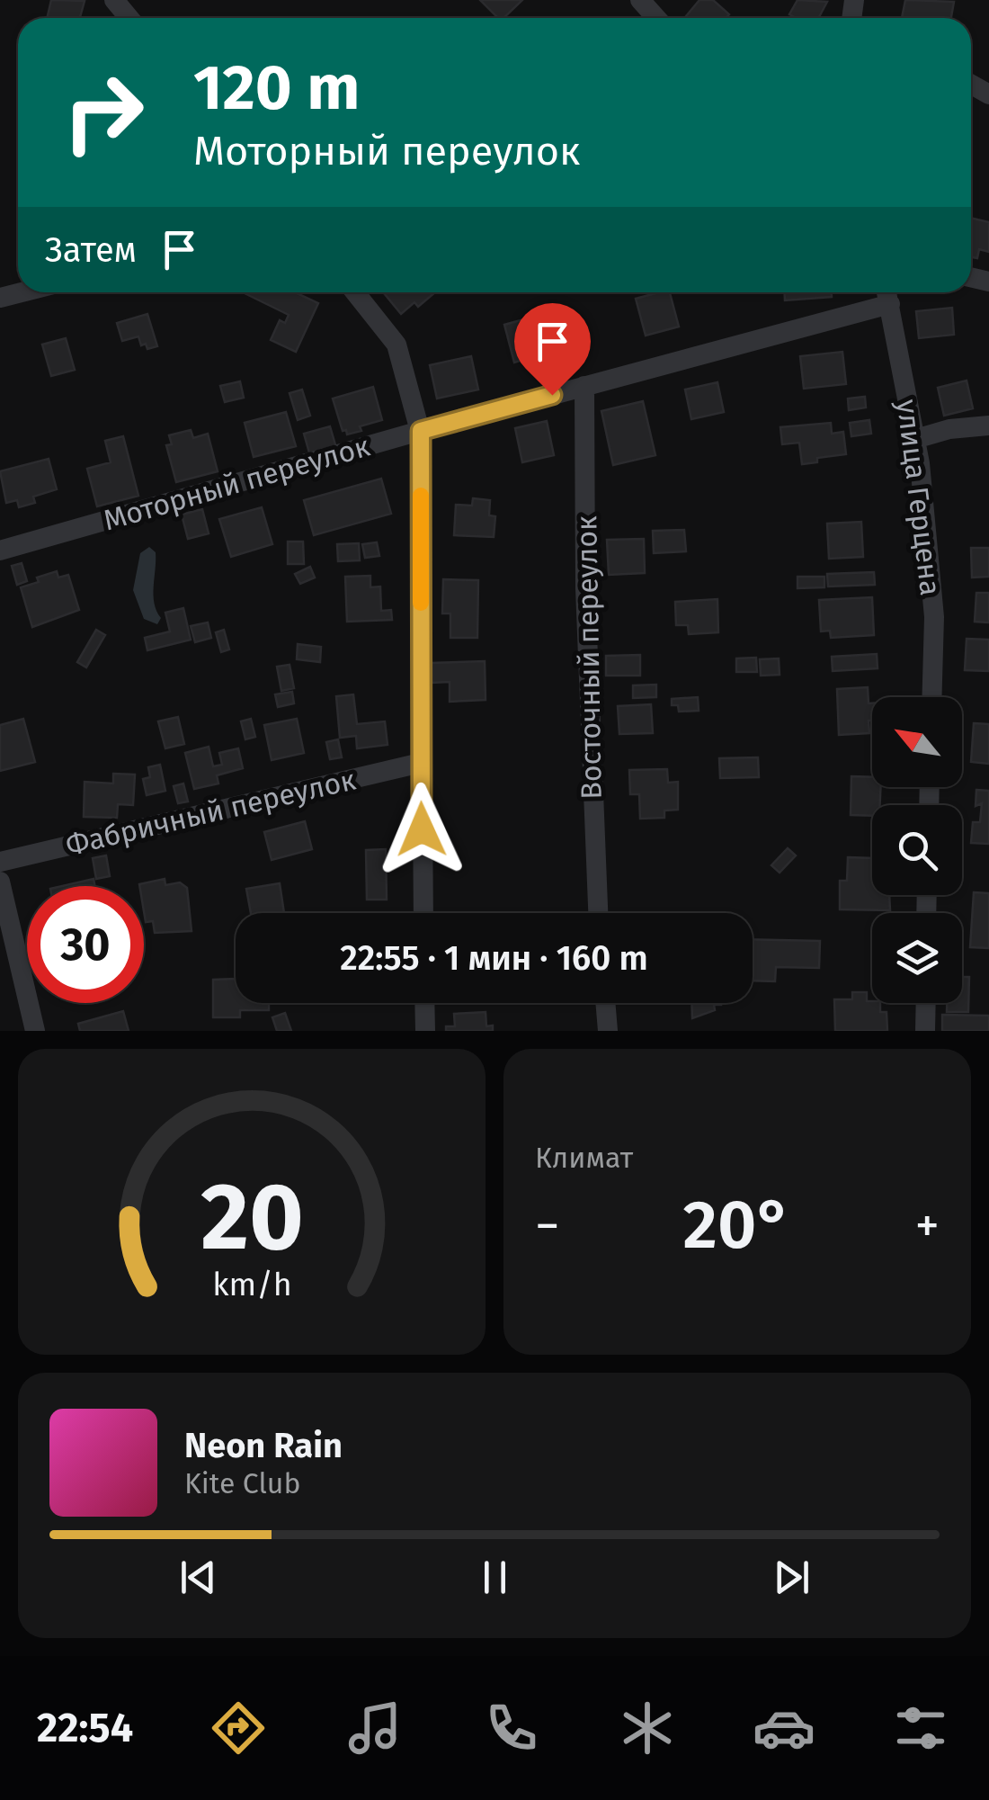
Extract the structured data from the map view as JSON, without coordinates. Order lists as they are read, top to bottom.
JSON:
{
  "streets": {
    "street": [
      "Моторный переулок",
      "улица Герцена",
      "Восточный переулок",
      "Фабричный переулок"
    ]
  },
  "crossings": [
    ["Моторный переулок", "улица Герцена"],
    ["Моторный переулок", "Восточный переулок"]
  ],
  "north": "top left",
  "page": {
    "turn": ["120 m", "Моторный переулок"],
    "then": "Затем",
    "limit": "30",
    "trip": "22:55 · 1 мин · 160 m",
    "tile": "Климат",
    "heat": ["−", "20°", "+"],
    "song": ["Neon Rain", "Kite Club"],
    "tabs": "22:54",
    "gauge": ["20", "km/h"]
  }
}
